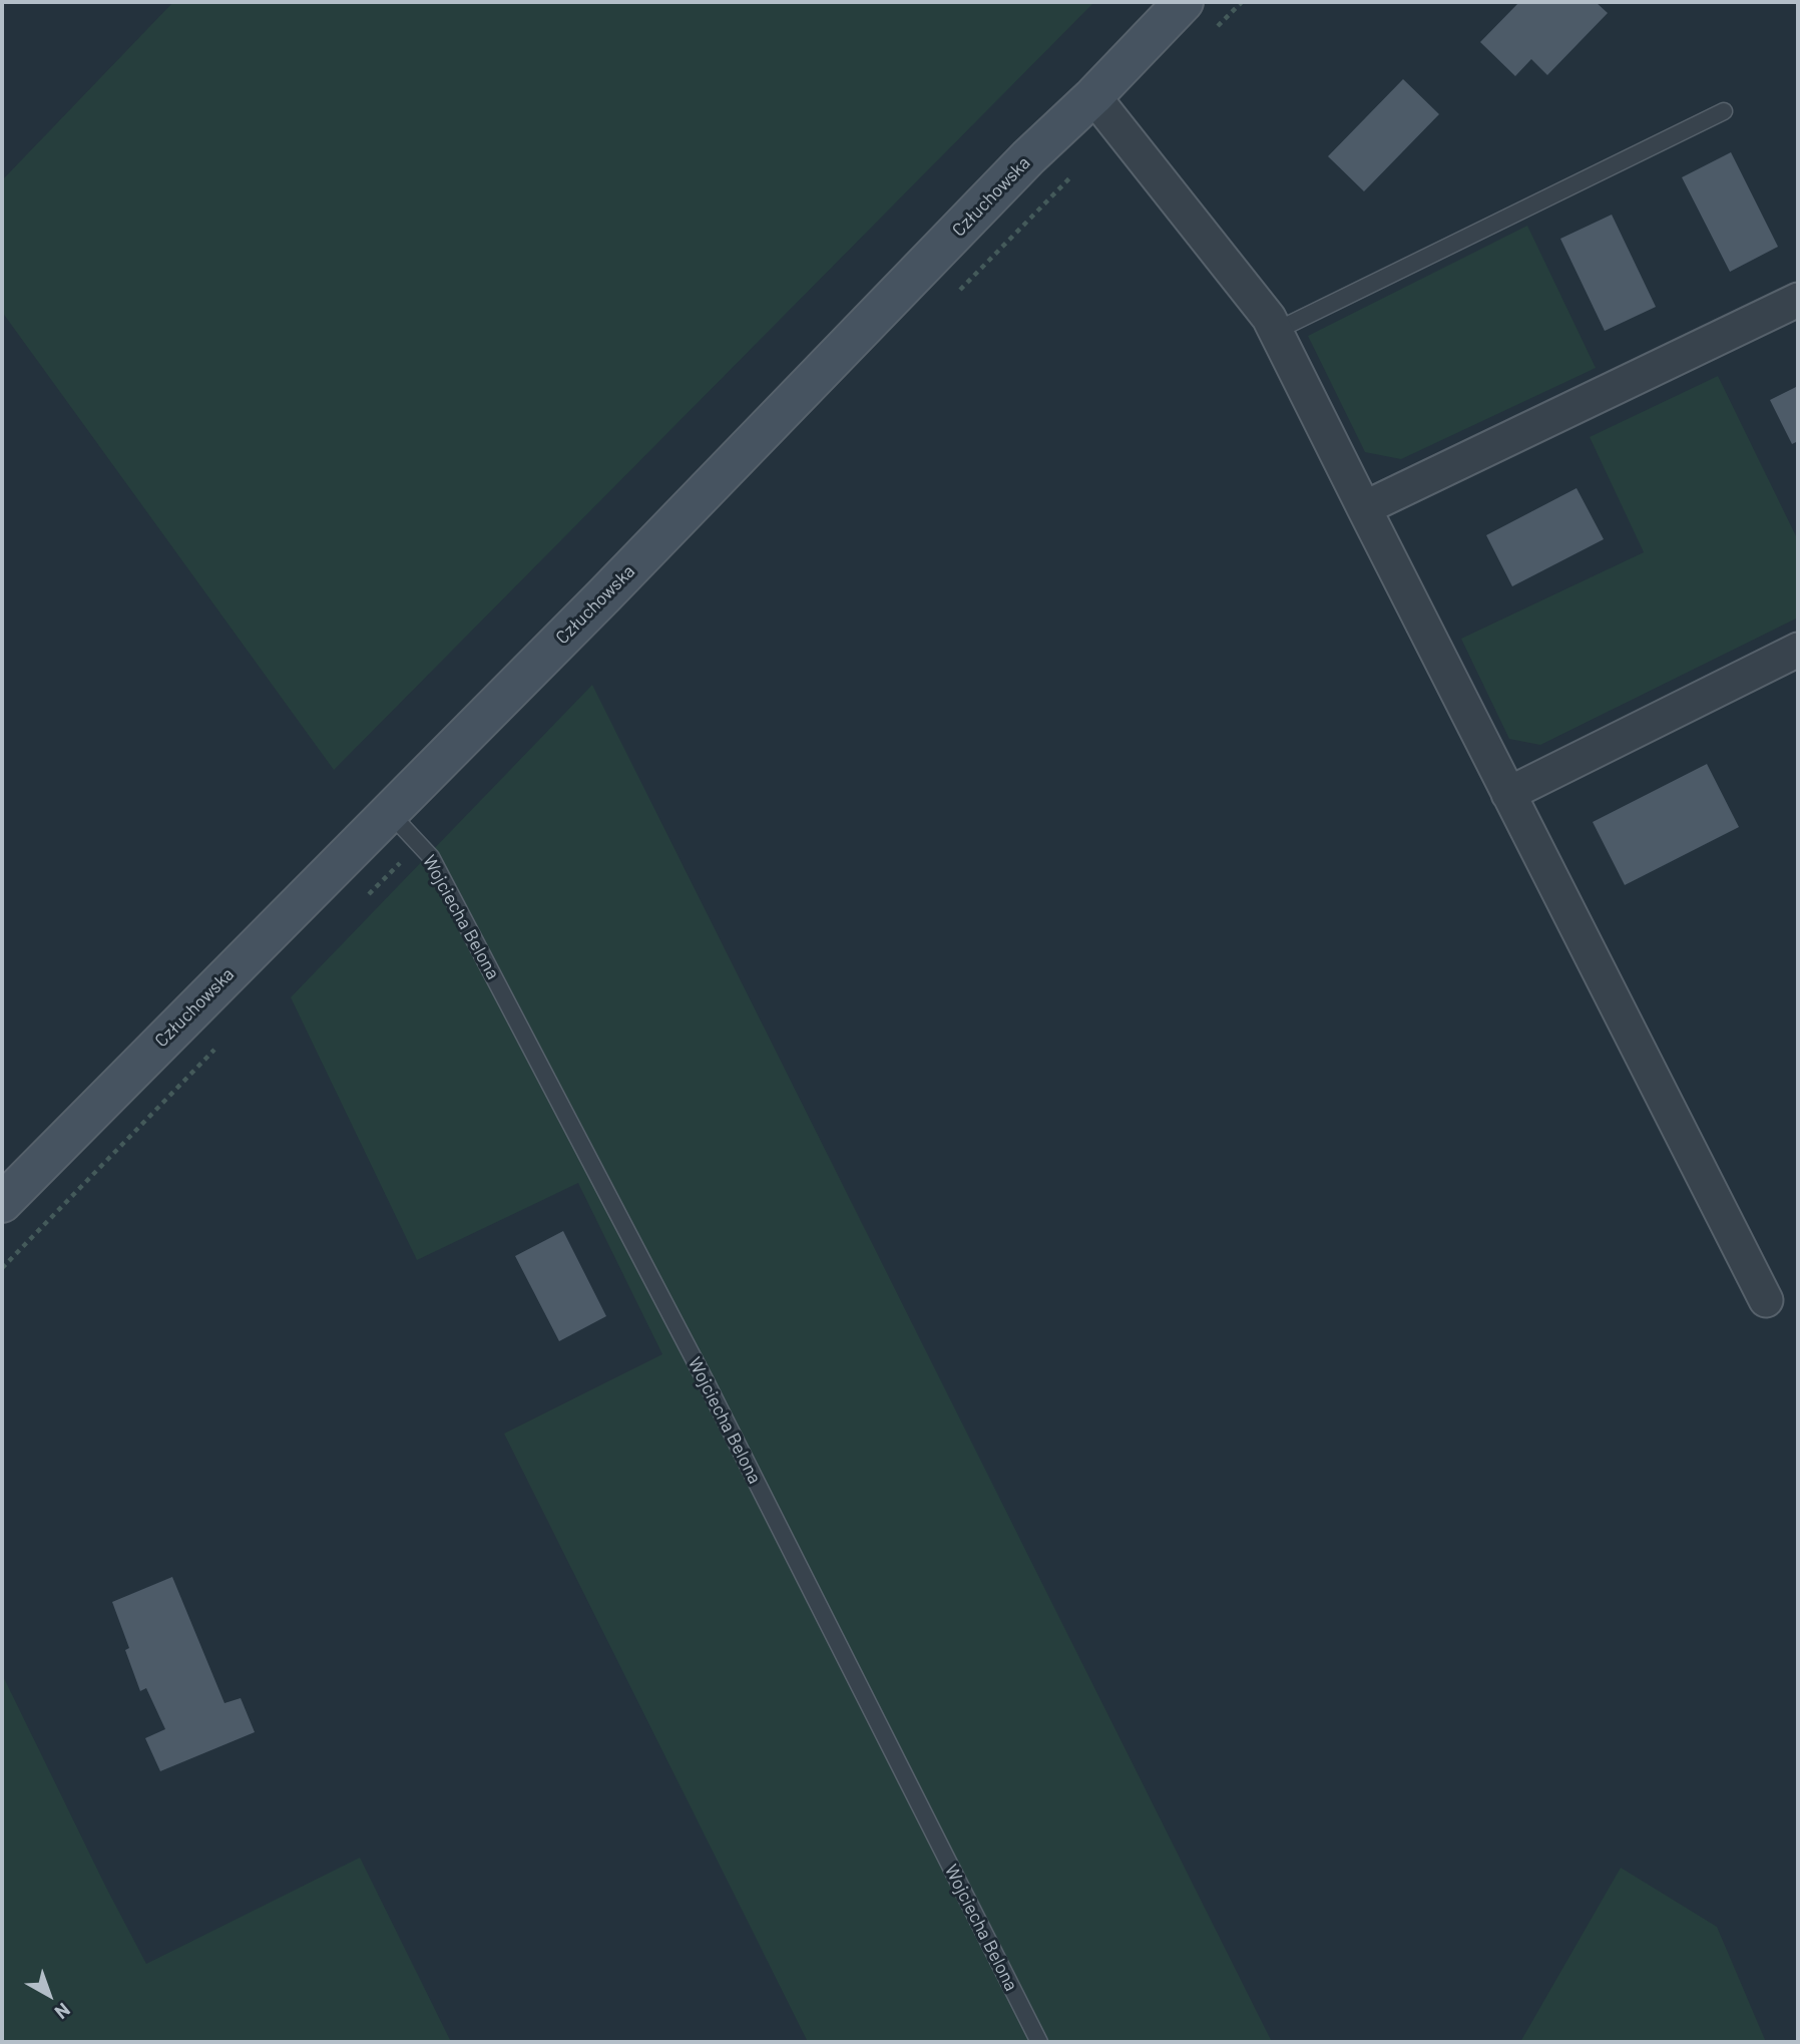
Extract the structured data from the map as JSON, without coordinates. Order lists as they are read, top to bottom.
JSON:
{
  "streets": {
    "main road": ["Człuchowska"],
    "lane": ["Wojciecha Belona"]
  },
  "crossings": [
    ["Człuchowska", "Wojciecha Belona"]
  ],
  "north": "bottom right"
}
